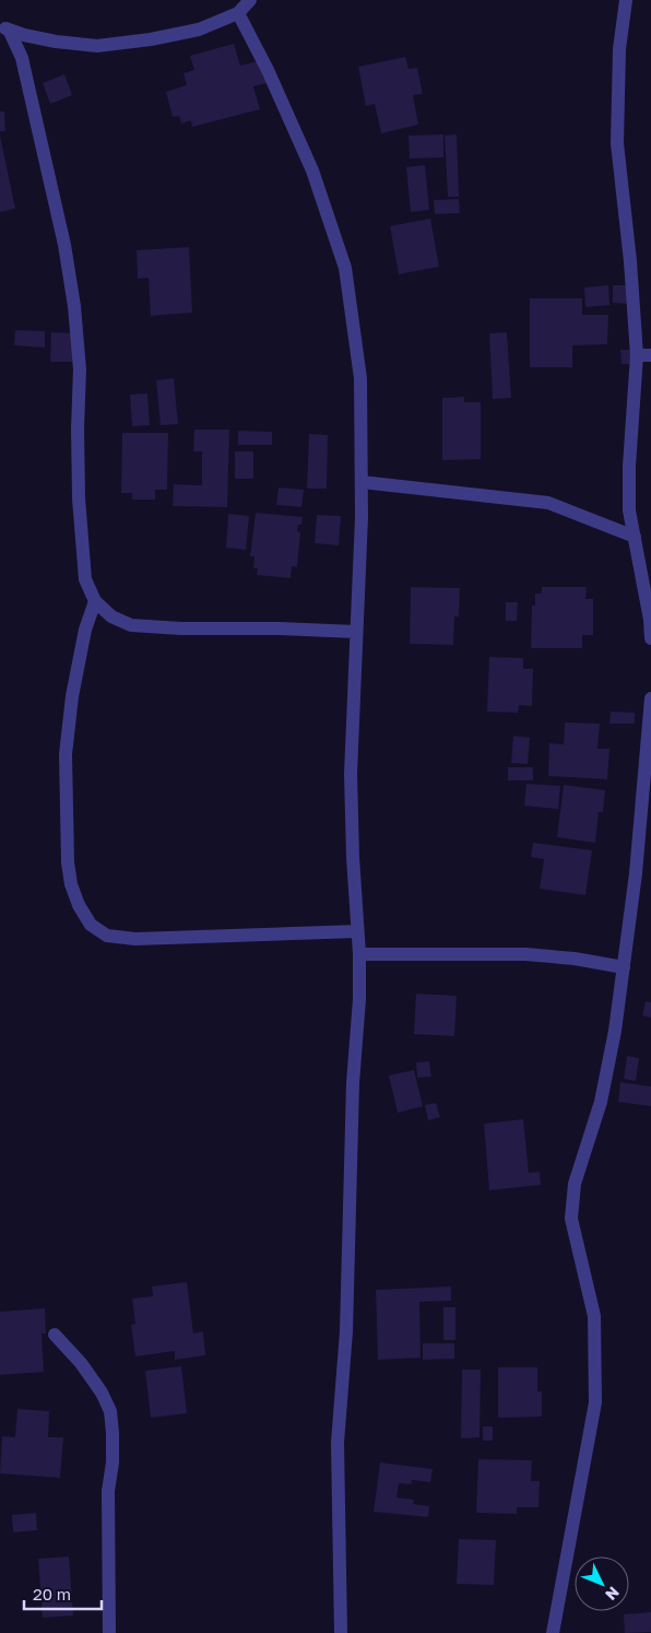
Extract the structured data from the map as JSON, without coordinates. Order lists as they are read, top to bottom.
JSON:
{
  "scale_bar": "20 m",
  "north": "bottom right"
}
